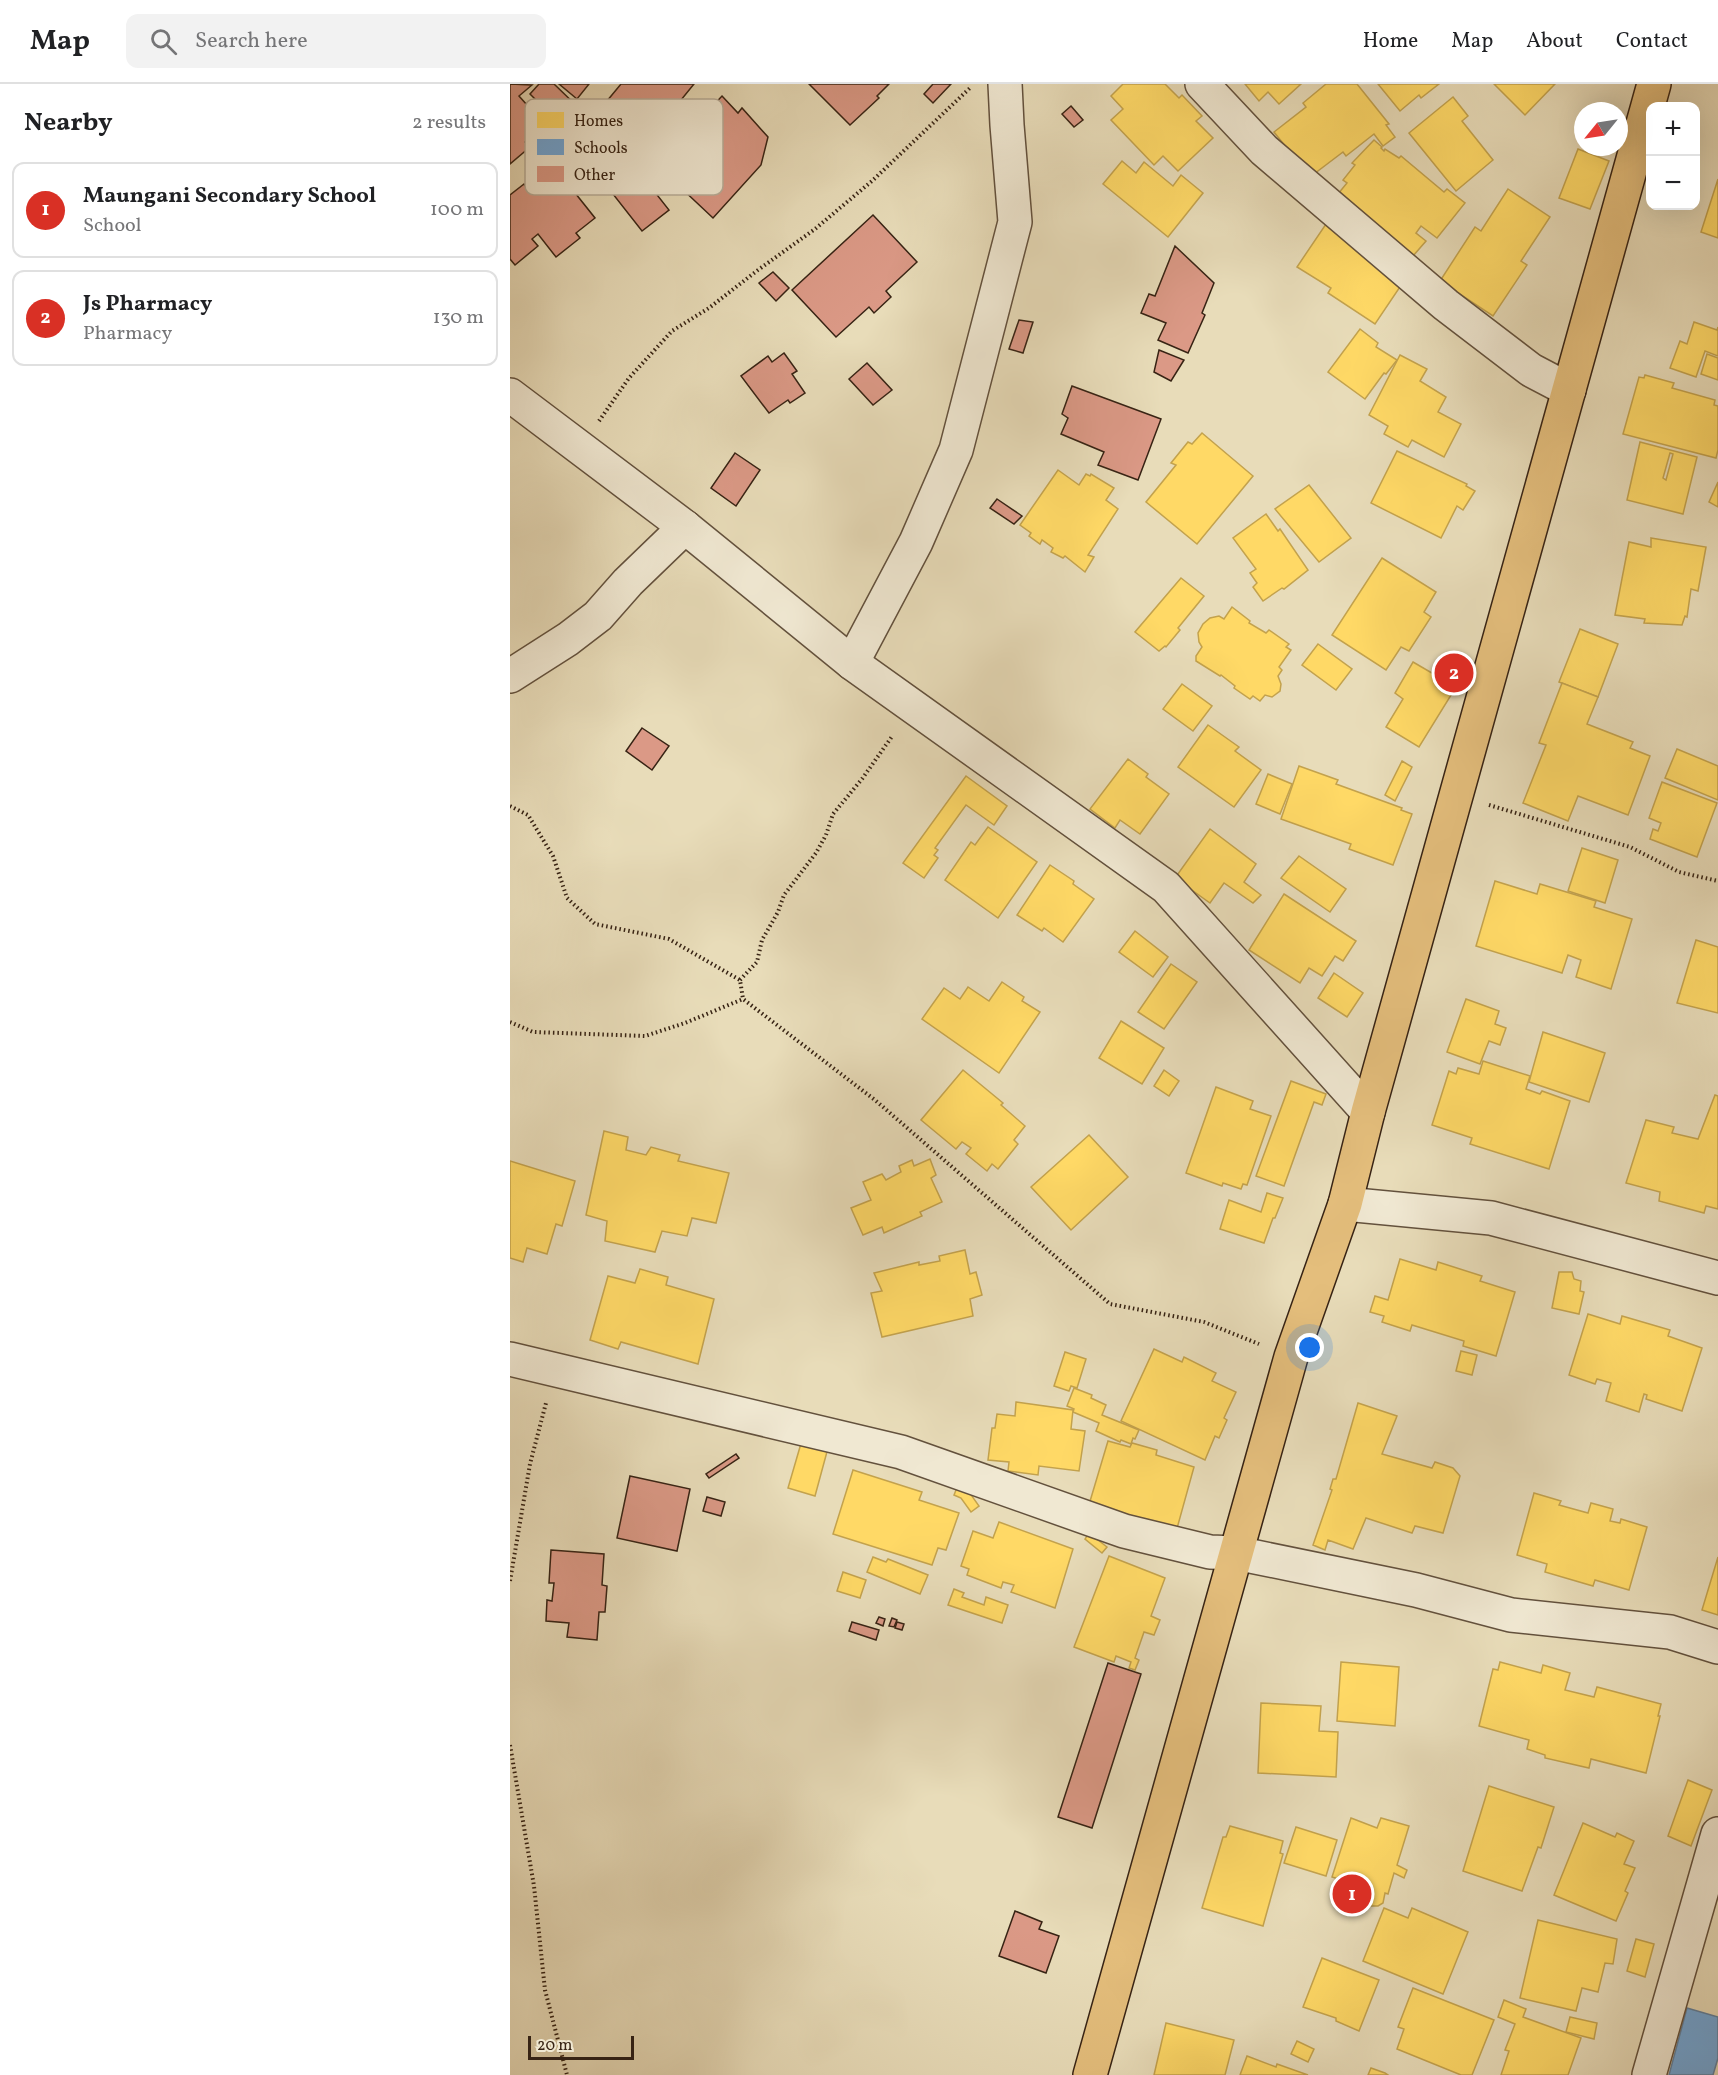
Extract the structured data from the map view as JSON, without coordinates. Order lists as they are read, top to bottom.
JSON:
{
  "legend": ["Homes", "Schools", "Other"],
  "scale_bar": "20 m",
  "north": "bottom left",
  "page": {
    "header": "Map",
    "search": "Search here",
    "nav": [
      "Home",
      "Map",
      "About",
      "Contact"
    ],
    "heading": ["Nearby", "2 results"],
    "map_buttons": ["+", "−"],
    "list": [
      {
        "mark": "1",
        "name": "Maungani Secondary School",
        "note": "School",
        "value": "100 m"
      },
      {
        "mark": "2",
        "name": "Js Pharmacy",
        "note": "Pharmacy",
        "value": "130 m"
      }
    ],
    "pins": ["2", "1"],
    "scale": "20 m"
  }
}
